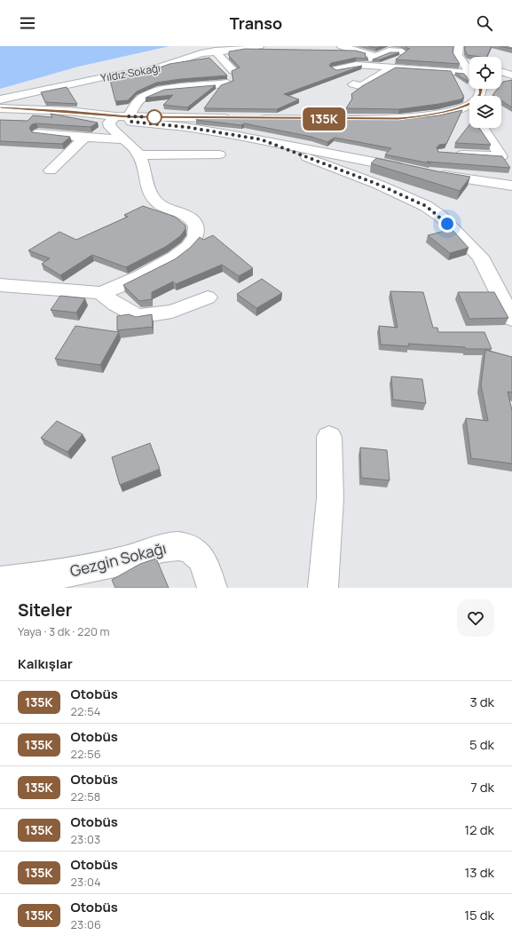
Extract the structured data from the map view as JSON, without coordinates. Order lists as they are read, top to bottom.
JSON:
{
  "streets": {
    "street": ["Yıldız Sokağı", "Gezgin Sokağı"]
  },
  "lines": ["bus line 135K"],
  "page": {
    "header": "Transo",
    "on_map": "135K",
    "heading": [
      ["Siteler", "Yaya · 3 dk · 220 m"],
      "Kalkışlar"
    ],
    "list": [
      {
        "mark": "135K",
        "name": "Otobüs",
        "note": "22:54",
        "value": "3 dk"
      },
      {
        "mark": "135K",
        "name": "Otobüs",
        "note": "22:56",
        "value": "5 dk"
      },
      {
        "mark": "135K",
        "name": "Otobüs",
        "note": "22:58",
        "value": "7 dk"
      },
      {
        "mark": "135K",
        "name": "Otobüs",
        "note": "23:03",
        "value": "12 dk"
      },
      {
        "mark": "135K",
        "name": "Otobüs",
        "note": "23:04",
        "value": "13 dk"
      },
      {
        "mark": "135K",
        "name": "Otobüs",
        "note": "23:06",
        "value": "15 dk"
      }
    ]
  }
}
